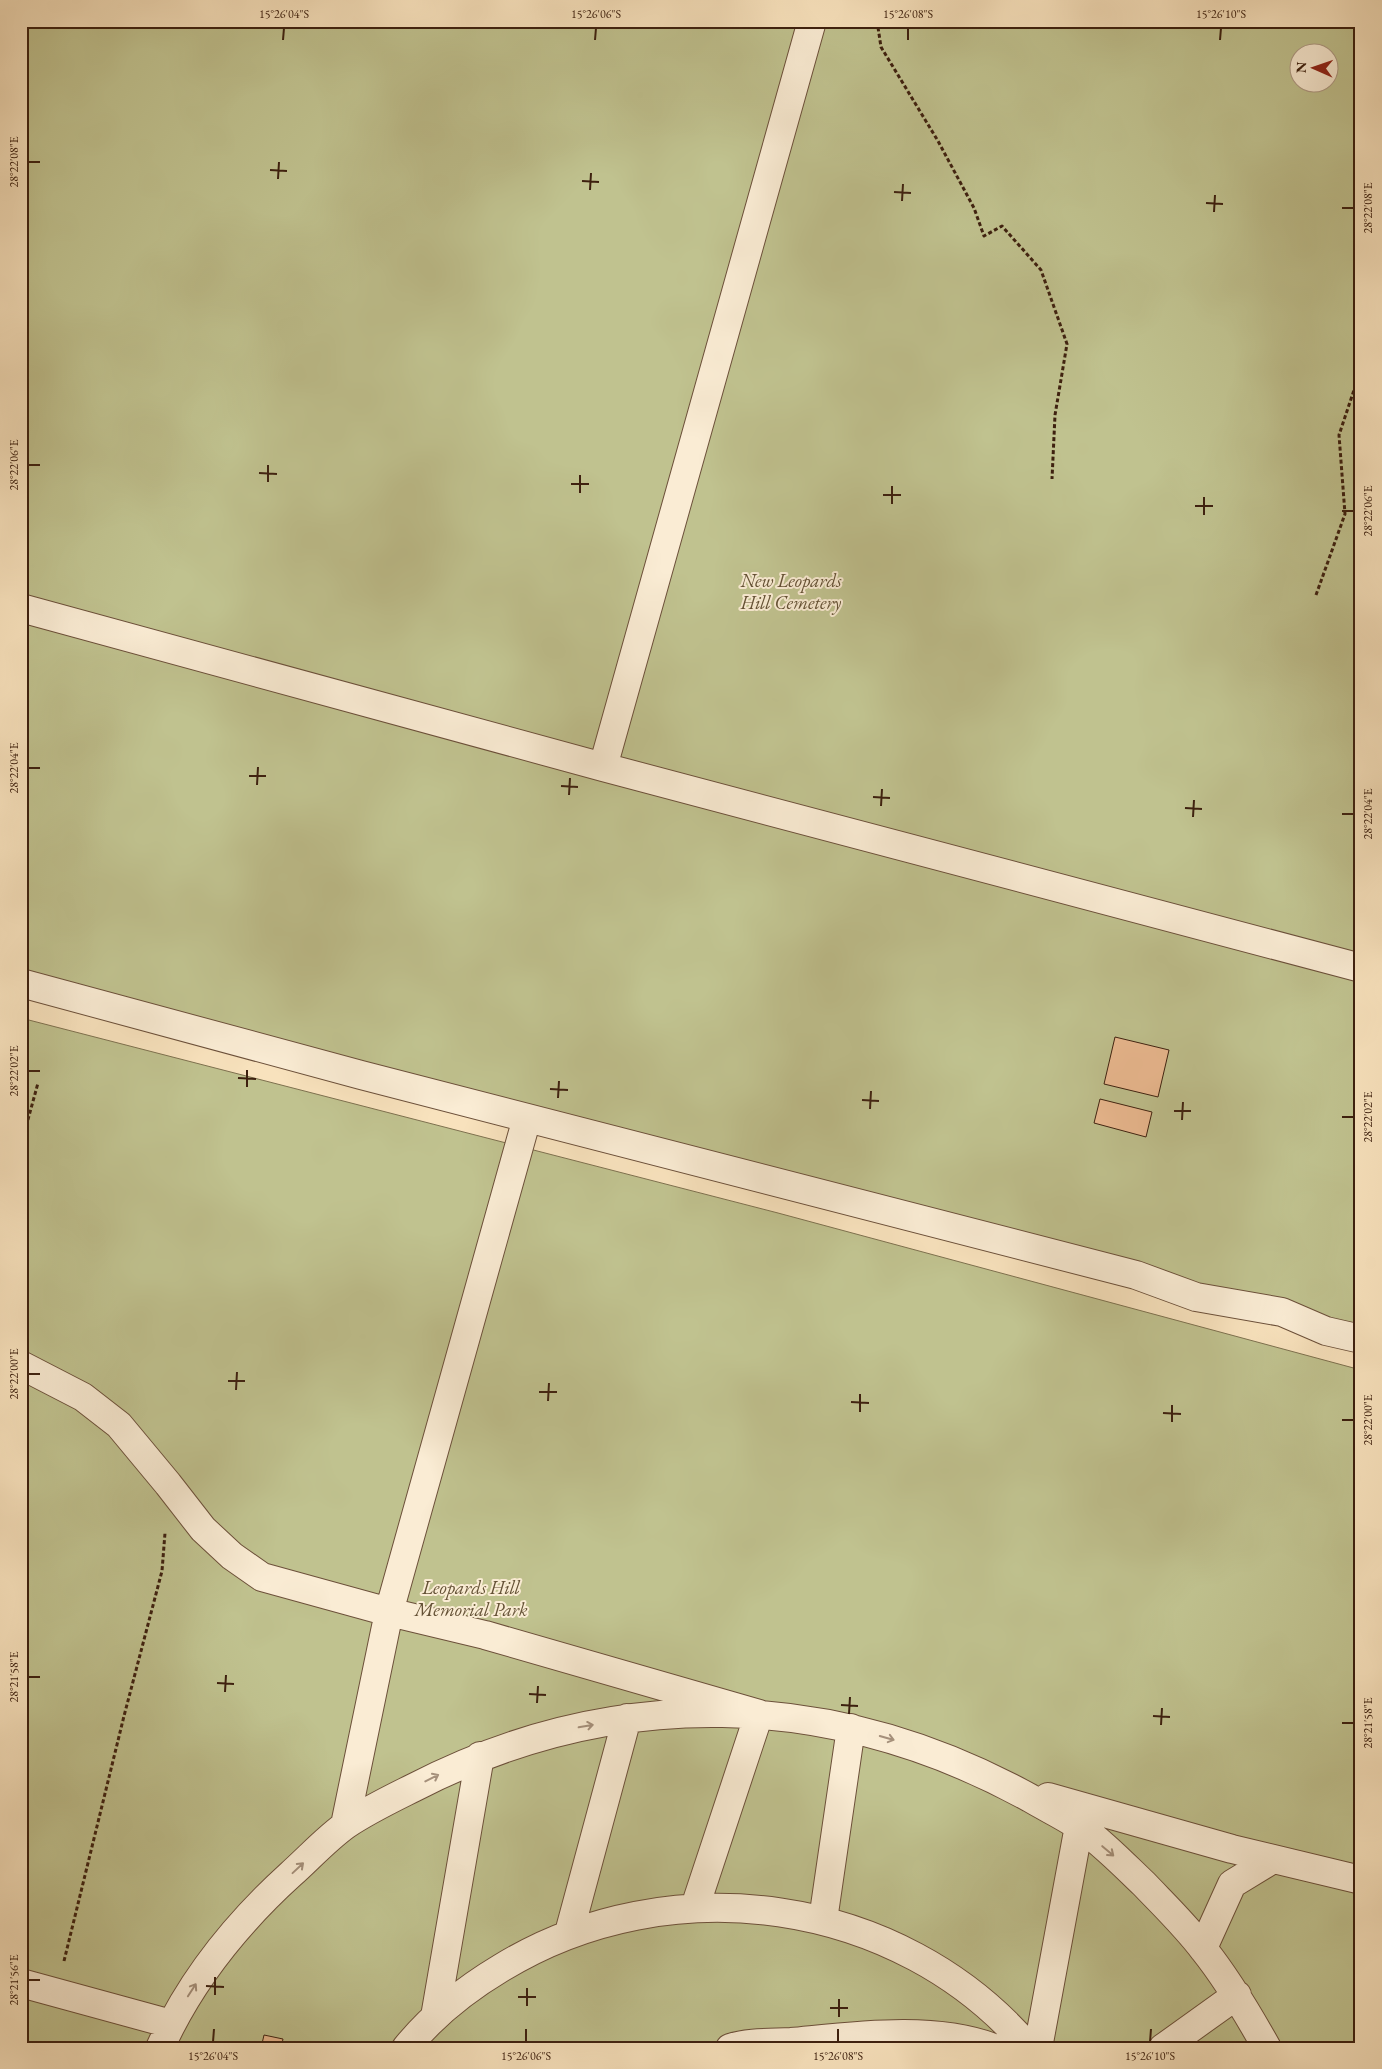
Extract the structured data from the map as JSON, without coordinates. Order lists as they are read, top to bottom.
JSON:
{
  "parks": ["New Leopards Hill Cemetery", "Leopards Hill Memorial Park"],
  "north": "left",
  "coordinates": [
    "15°26'04\"S",
    "15°26'06\"S",
    "15°26'08\"S",
    "15°26'10\"S",
    "28°22'08\"E",
    "28°22'06\"E",
    "28°22'04\"E",
    "28°22'02\"E",
    "28°22'00\"E",
    "28°21'58\"E",
    "28°21'56\"E"
  ]
}
